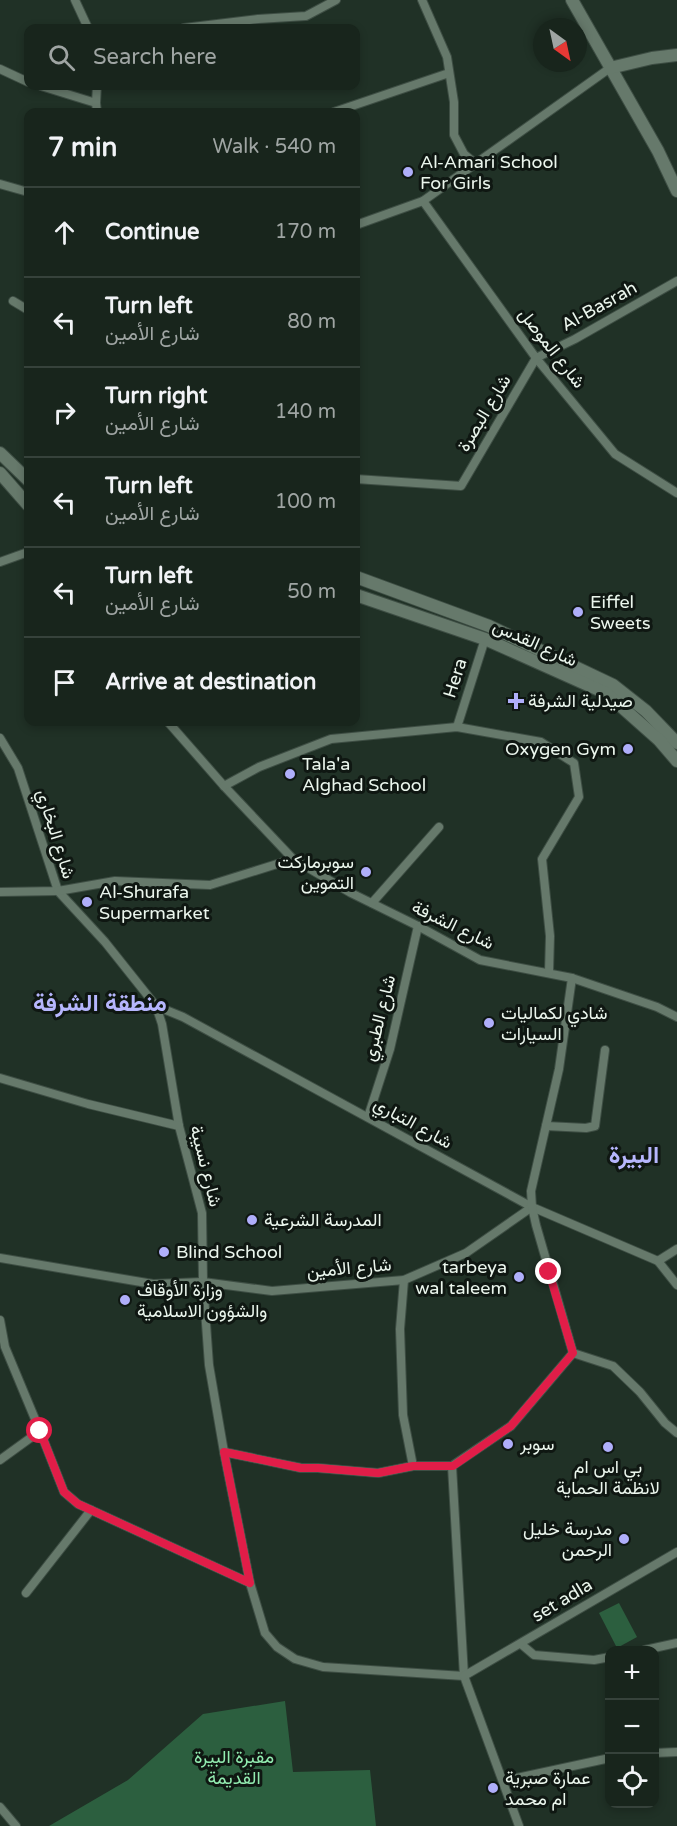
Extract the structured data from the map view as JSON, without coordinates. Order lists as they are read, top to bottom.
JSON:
{
  "streets": {
    "main road": ["شارع القدس"],
    "street": [
      "Al-Basrah",
      "شارع الموصل",
      "شارع البصرة",
      "Hera",
      "شارع البخاري",
      "شارع الشرفة",
      "شارع الطبري",
      "شارع التباري",
      "شارع نسيبة",
      "شارع الأمين",
      "set adla"
    ]
  },
  "crossings": [
    ["Al-Basrah", "شارع الموصل"],
    ["Al-Basrah", "شارع البصرة"],
    ["شارع الموصل", "شارع البصرة"],
    ["شارع القدس", "Hera"],
    ["شارع البخاري", "شارع نسيبة"],
    ["شارع الشرفة", "شارع الطبري"],
    ["شارع الطبري", "شارع التباري"],
    ["شارع التباري", "شارع نسيبة"],
    ["شارع التباري", "شارع الأمين"],
    ["شارع نسيبة", "شارع الأمين"]
  ],
  "districts": ["منطقة الشرفة", "البيرة"],
  "parks": ["مقبرة البيرة القديمة"],
  "places": {
    "other": [
      "Al-Amari School For Girls",
      "Eiffel Sweets",
      "Oxygen Gym",
      "Tala'a Alghad School",
      "سوبرماركت التموين",
      "Al-Shurafa Supermarket",
      "شادي لكماليات السيارات",
      "المدرسة الشرعية",
      "Blind School",
      "tarbeya wal taleem",
      "وزارة الأوقاف والشؤون الاسلامية",
      "سوبر",
      "بي اس ام لانظمة الحماية",
      "مدرسة خليل الرحمن",
      "عمارة صبرية ام محمد"
    ],
    "health": ["صيدلية الشرفة"]
  },
  "north": "bottom right",
  "page": {
    "search": "Search here",
    "heading": ["7 min", "Walk · 540 m"],
    "list": [
      ["Continue", "170 m"],
      ["Turn left", "شارع الأمين", "80 m"],
      ["Turn right", "شارع الأمين", "140 m"],
      ["Turn left", "شارع الأمين", "100 m"],
      ["Turn left", "شارع الأمين", "50 m"],
      "Arrive at destination"
    ],
    "map_buttons": ["+", "−"]
  }
}
